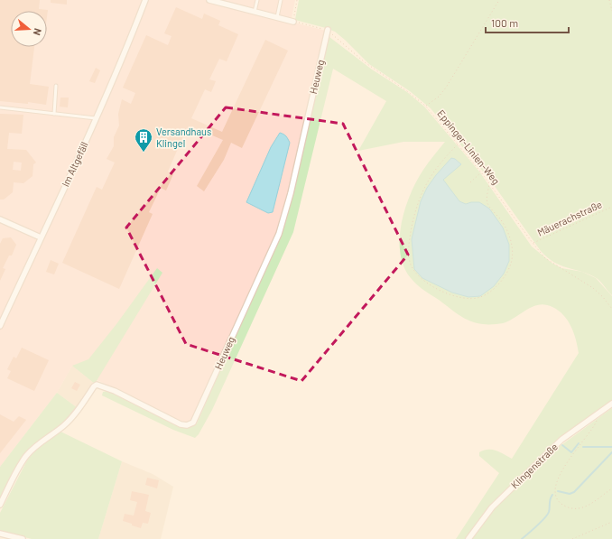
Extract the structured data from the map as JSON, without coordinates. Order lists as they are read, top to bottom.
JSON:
{
  "streets": {
    "street": ["Heuweg", "Im Altgefäll", "Klingenstraße"],
    "path": ["Eppinger-Linien-Weg", "Mäuerachstraße"]
  },
  "crossings": [
    ["Heuweg", "Eppinger-Linien-Weg"],
    ["Eppinger-Linien-Weg", "Mäuerachstraße"]
  ],
  "places": {
    "building": ["Versandhaus Klingel"]
  },
  "scale_bar": "100 m",
  "north": "right"
}
